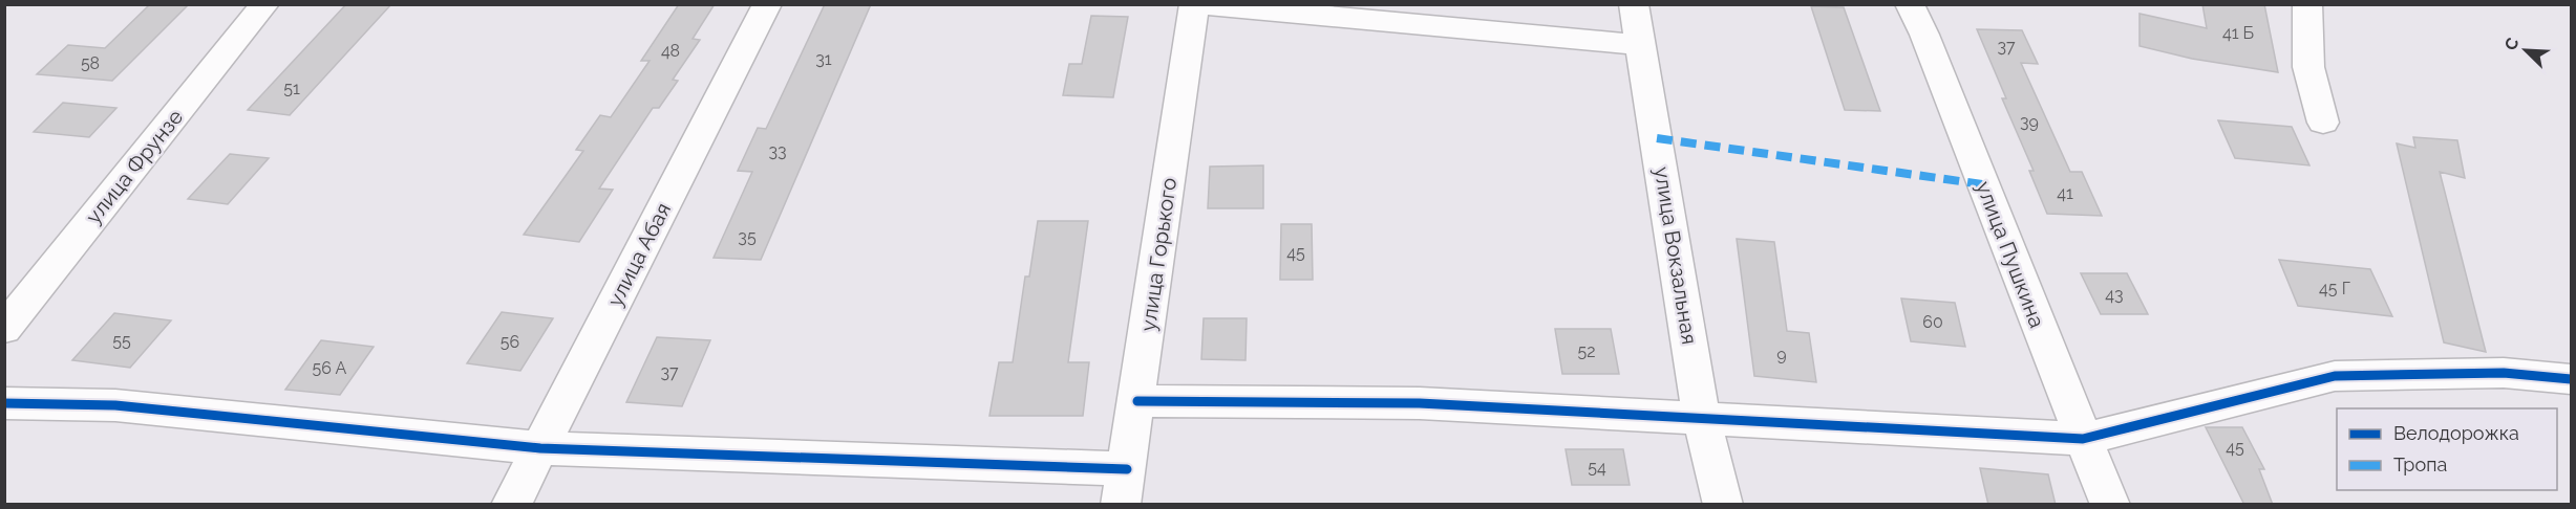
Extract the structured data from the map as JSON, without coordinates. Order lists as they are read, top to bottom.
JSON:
{
  "streets": {
    "street": [
      "улица Фрунзе",
      "улица Абая",
      "улица Горького",
      "улица Пушкина",
      "улица Вокзальная"
    ]
  },
  "house_numbers": [
    "41 Б",
    "37",
    "48",
    "31",
    "58",
    "51",
    "39",
    "33",
    "41",
    "35",
    "45",
    "45 Г",
    "43",
    "60",
    "55",
    "56",
    "52",
    "9",
    "56 А",
    "37",
    "45",
    "54"
  ],
  "legend": ["Велодорожка", "Тропа"],
  "north": "top left"
}
